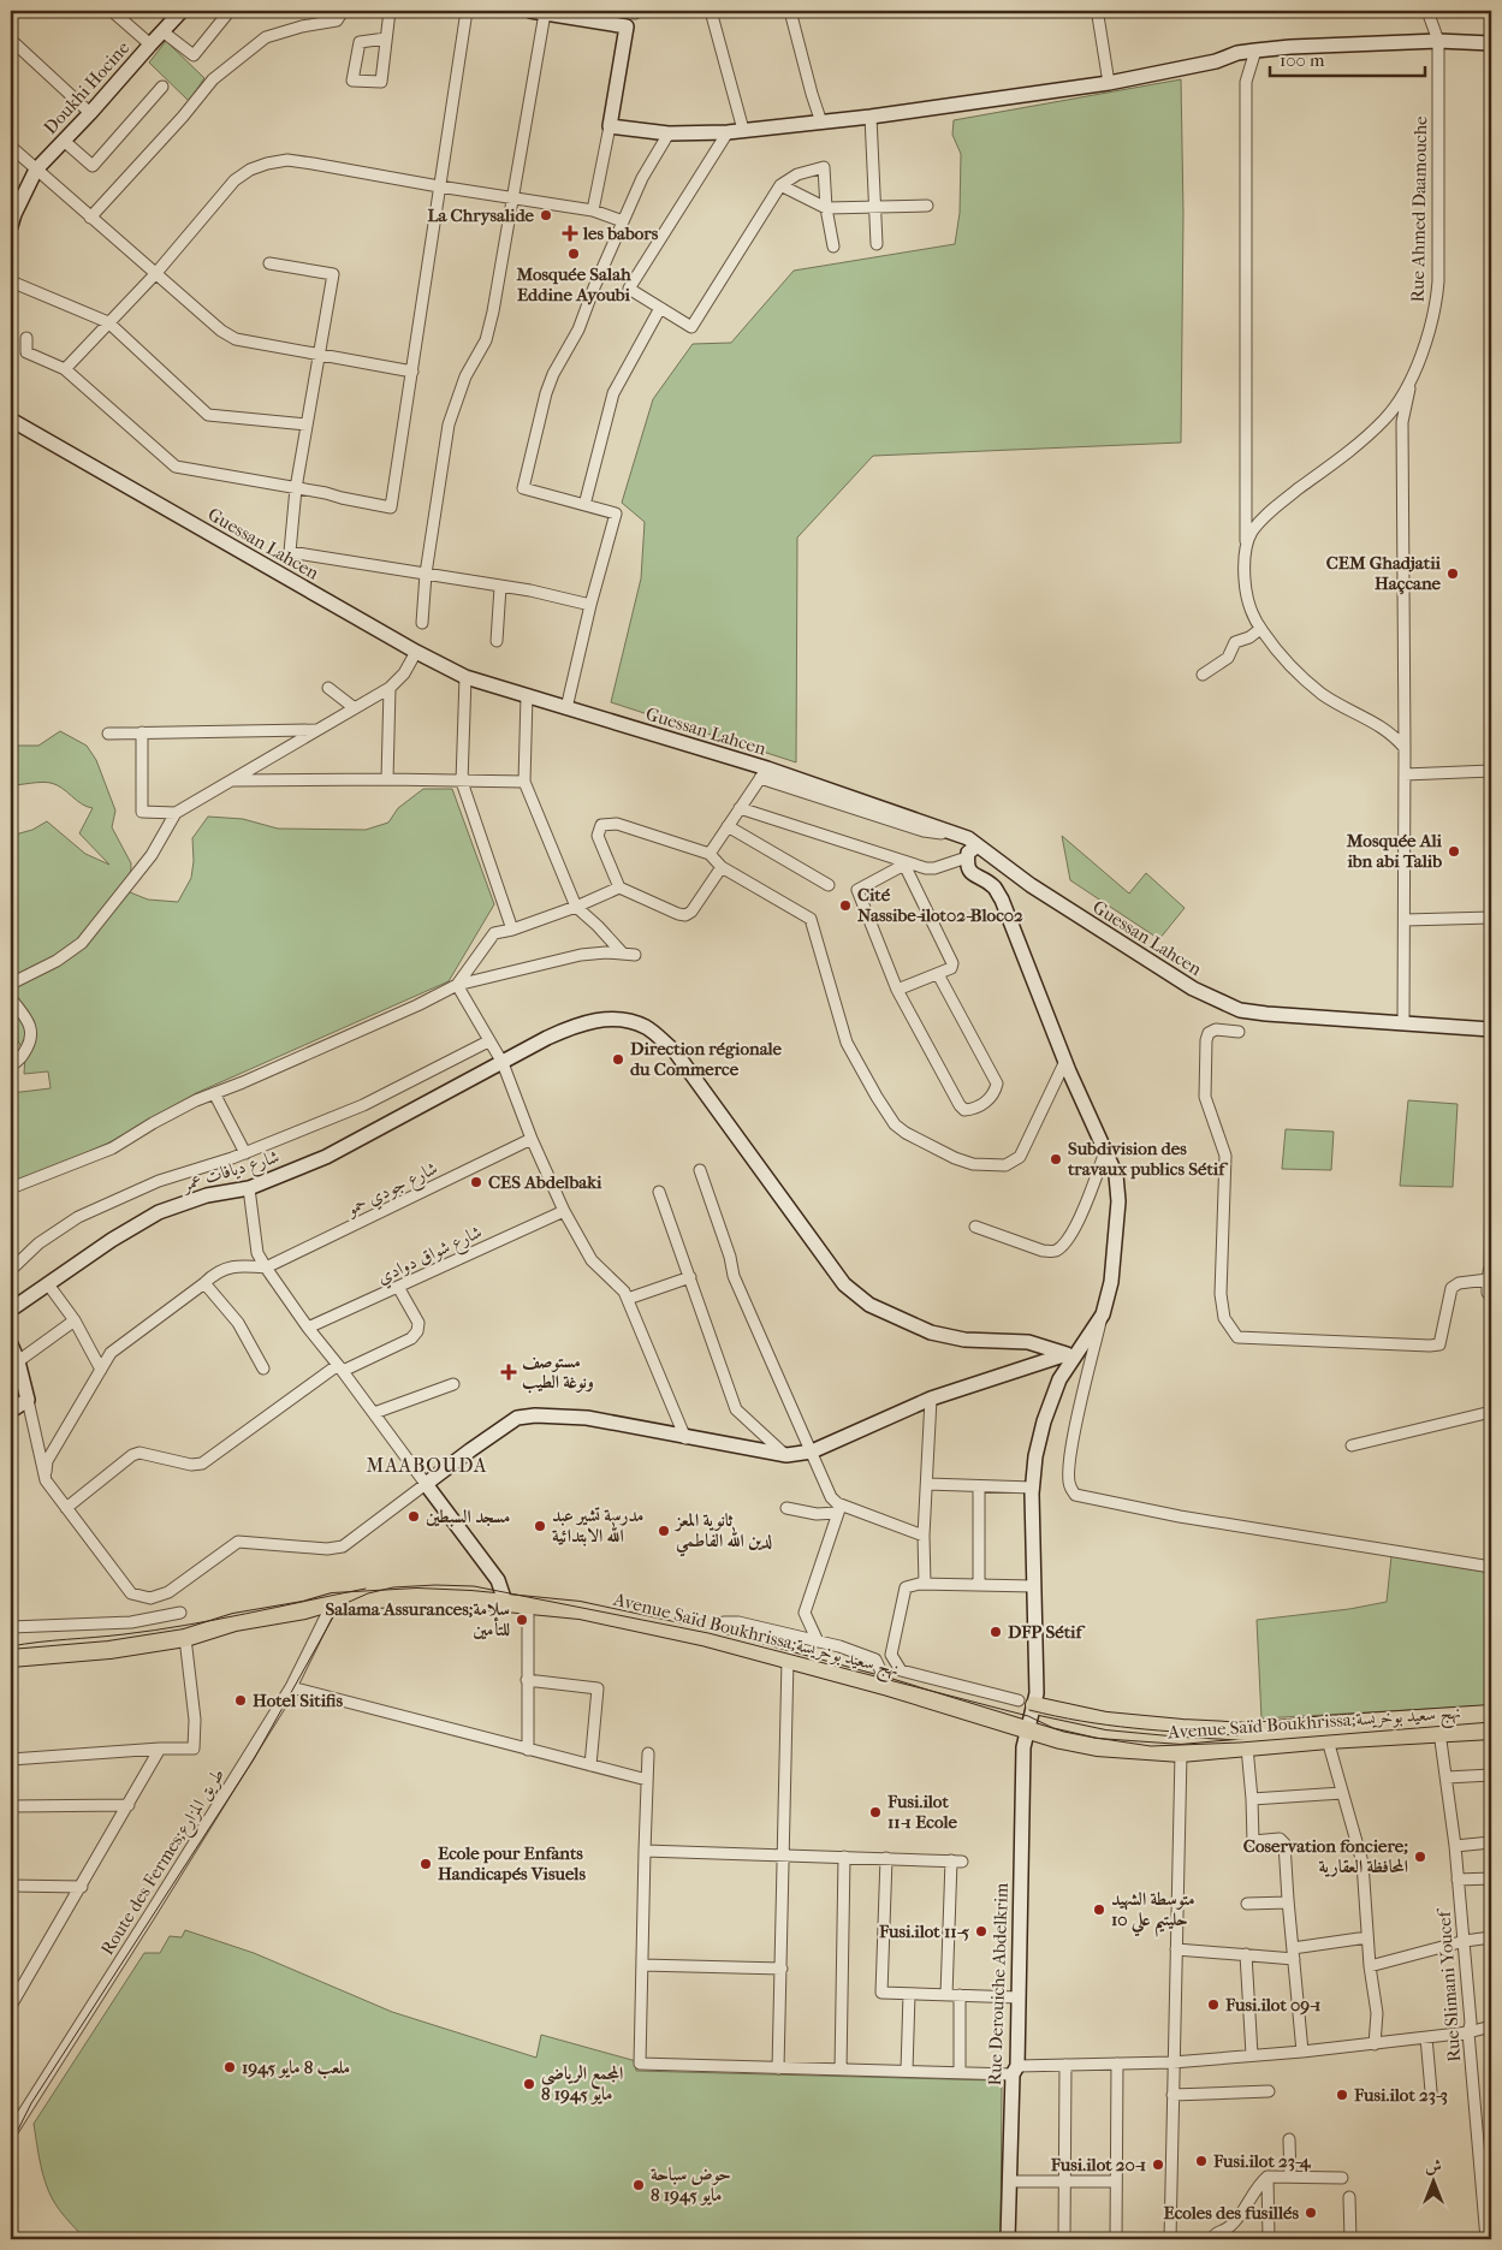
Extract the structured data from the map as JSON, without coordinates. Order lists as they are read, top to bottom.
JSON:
{
  "streets": {
    "main road": ["Avenue Saïd Boukhrissa;نهج سعيد بوخريسة"],
    "street": [
      "Doukhi Hocine",
      "Rue Ahmed Daamouche",
      "Guessan Lahcen",
      "شارع ديافات عمر",
      "شارع جودي حمو",
      "شارع شواق دوادي",
      "Route des Fermes;طريق المزارع",
      "Rue Derouiche Abdelkrim",
      "Rue Slimani Youcef"
    ]
  },
  "crossings": [
    ["شارع ديافات عمر", "Rue Derouiche Abdelkrim"],
    ["Avenue Saïd Boukhrissa;نهج سعيد بوخريسة", "Route des Fermes;طريق المزارع"],
    ["Avenue Saïd Boukhrissa;نهج سعيد بوخريسة", "Rue Derouiche Abdelkrim"],
    ["Avenue Saïd Boukhrissa;نهج سعيد بوخريسة", "Rue Slimani Youcef"]
  ],
  "districts": ["MAABOUDA"],
  "places": {
    "other": [
      "La Chrysalide",
      "Mosquée Salah Eddine Ayoubi",
      "CEM Ghadjatii Haçcane",
      "Mosquée Ali ibn abi Talib",
      "Cité Nassibe-ilot02-Bloc02",
      "Direction régionale du Commerce",
      "Subdivision des travaux publics Sétif",
      "CES Abdelbaki",
      "مسجد السبطين",
      "مدرسة تشير عبد الله الابتدائية",
      "ثانوية المعز لدين الله الفاطمي",
      "Salama Assurances;سلامة للتأمين",
      "DFP Sétif",
      "Hotel Sitifis",
      "Fusi.ilot 11-1 Ecole",
      "Coservation fonciere; المحافظة العقارية",
      "Ecole pour Enfants Handicapés Visuels",
      "متوسطة الشهيد حليتيم علي 10",
      "Fusi.ilot 11-5",
      "Fusi.ilot 09-1",
      "ملعب 8 مايو 1945",
      "المجمع الرياضي 8 مايو 1945",
      "Fusi.ilot 23-3",
      "Fusi.ilot 23-4",
      "Fusi.ilot 20-1",
      "حوض سباحة 8 مايو 1945",
      "Ecoles des fusillés"
    ],
    "health": ["les babors", "مستوصف ونوغة الطيب"]
  },
  "scale_bar": "100 m",
  "north": "top"
}
